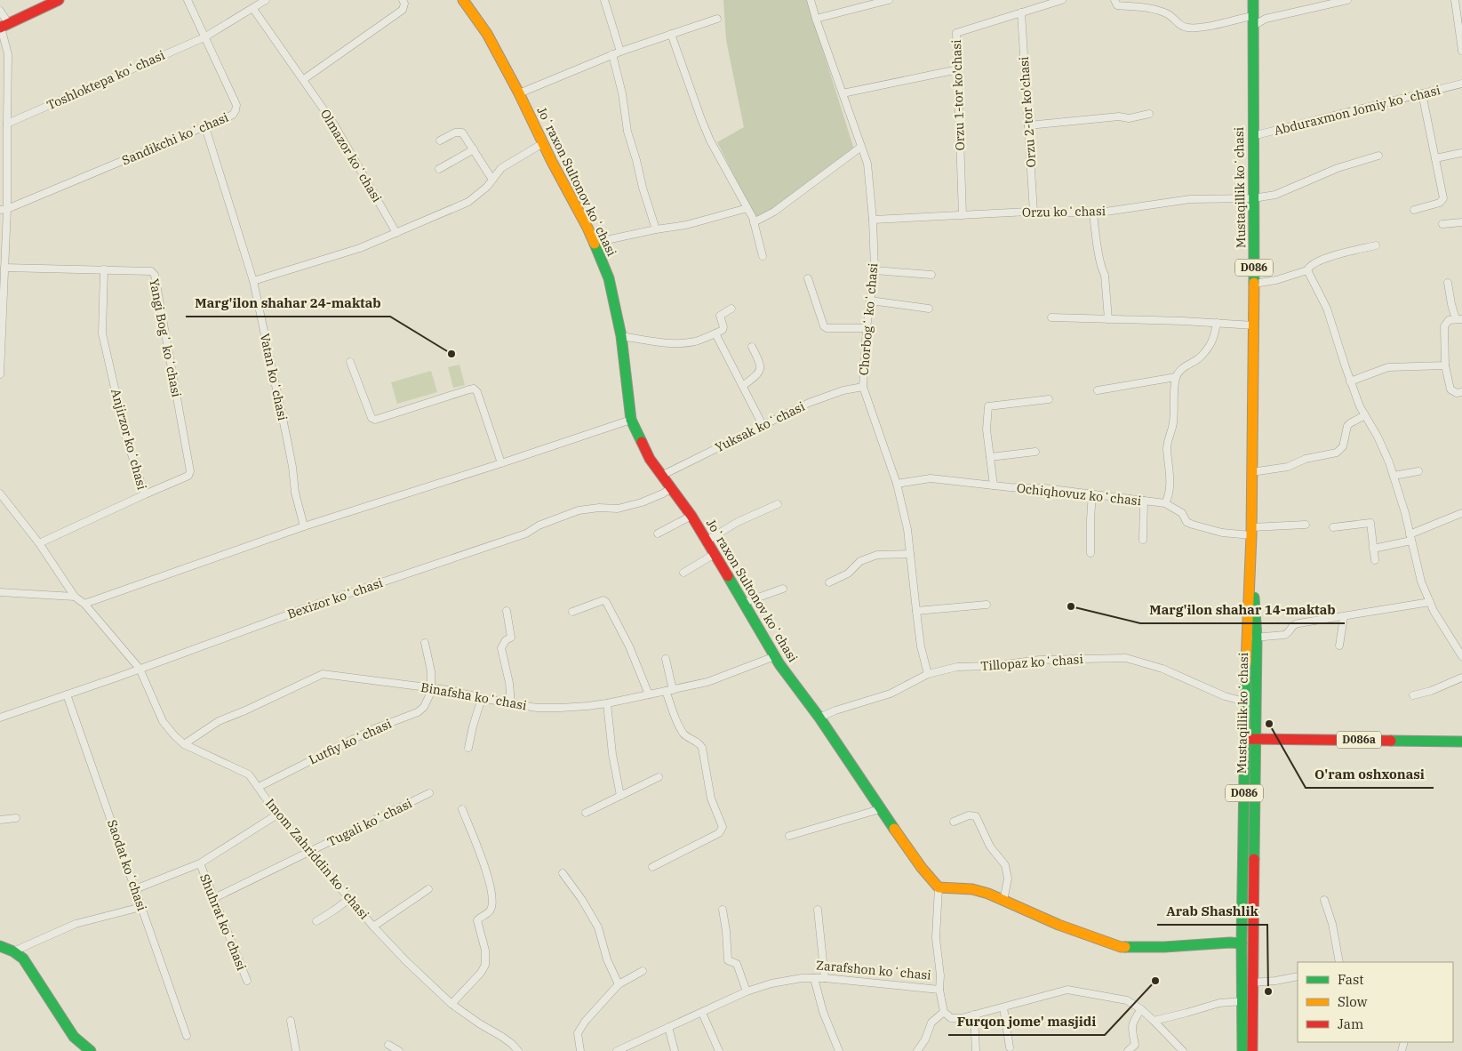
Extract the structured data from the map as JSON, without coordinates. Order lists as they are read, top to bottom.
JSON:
{
  "streets": {
    "main road": [
      "Joʻraxon Sultonov koʻchasi",
      "Mustaqillik koʻchasi",
      "D086",
      "D086a"
    ],
    "street": [
      "Toshloktepa koʻchasi",
      "Orzu 1-tor ko'chasi",
      "Abduraxmon Jomiy koʻchasi",
      "Orzu 2-tor ko'chasi",
      "Sandikchi koʻchasi",
      "Olmazor koʻchasi",
      "Orzu koʻchasi",
      "Chorbogʻ koʻchasi",
      "Yangi Bogʻ koʻchasi",
      "Vatan koʻchasi",
      "Yuksak koʻchasi",
      "Anjirzor koʻchasi",
      "Ochiqhovuz koʻchasi",
      "Bexizor koʻchasi",
      "Tillopaz koʻchasi",
      "Binafsha koʻchasi",
      "Lutfiy koʻchasi",
      "Tugali koʻchasi",
      "Imom Zahriddin koʻchasi",
      "Saodat koʻchasi",
      "Shuhrat koʻchasi",
      "Zarafshon koʻchasi"
    ]
  },
  "crossings": [
    ["Toshloktepa koʻchasi", "Sandikchi koʻchasi"],
    ["Orzu 1-tor ko'chasi", "Orzu 2-tor ko'chasi"],
    ["Orzu 1-tor ko'chasi", "Orzu koʻchasi"],
    ["Abduraxmon Jomiy koʻchasi", "Mustaqillik koʻchasi"],
    ["Orzu 2-tor ko'chasi", "Orzu koʻchasi"],
    ["Sandikchi koʻchasi", "Vatan koʻchasi"],
    ["Joʻraxon Sultonov koʻchasi", "Yuksak koʻchasi"],
    ["Joʻraxon Sultonov koʻchasi", "Bexizor koʻchasi"],
    ["Joʻraxon Sultonov koʻchasi", "Tillopaz koʻchasi"],
    ["Joʻraxon Sultonov koʻchasi", "Binafsha koʻchasi"],
    ["Mustaqillik koʻchasi", "Orzu koʻchasi"],
    ["Mustaqillik koʻchasi", "Ochiqhovuz koʻchasi"],
    ["Mustaqillik koʻchasi", "Tillopaz koʻchasi"],
    ["Mustaqillik koʻchasi", "D086a"],
    ["Orzu koʻchasi", "Chorbogʻ koʻchasi"],
    ["Chorbogʻ koʻchasi", "Yuksak koʻchasi"],
    ["Chorbogʻ koʻchasi", "Ochiqhovuz koʻchasi"],
    ["Chorbogʻ koʻchasi", "Tillopaz koʻchasi"],
    ["Yangi Bogʻ koʻchasi", "Anjirzor koʻchasi"],
    ["Anjirzor koʻchasi", "Imom Zahriddin koʻchasi"],
    ["Bexizor koʻchasi", "Imom Zahriddin koʻchasi"],
    ["Bexizor koʻchasi", "Saodat koʻchasi"],
    ["Binafsha koʻchasi", "Lutfiy koʻchasi"],
    ["Binafsha koʻchasi", "Imom Zahriddin koʻchasi"],
    ["Lutfiy koʻchasi", "Imom Zahriddin koʻchasi"],
    ["Tugali koʻchasi", "Imom Zahriddin koʻchasi"],
    ["Tugali koʻchasi", "Shuhrat koʻchasi"]
  ],
  "places": [
    "Marg'ilon shahar 24-maktab",
    "Marg'ilon shahar 14-maktab",
    "O'ram oshxonasi",
    "Furqon jome' masjidi",
    "Arab Shashlik"
  ],
  "legend": ["Fast", "Slow", "Jam"]
}
